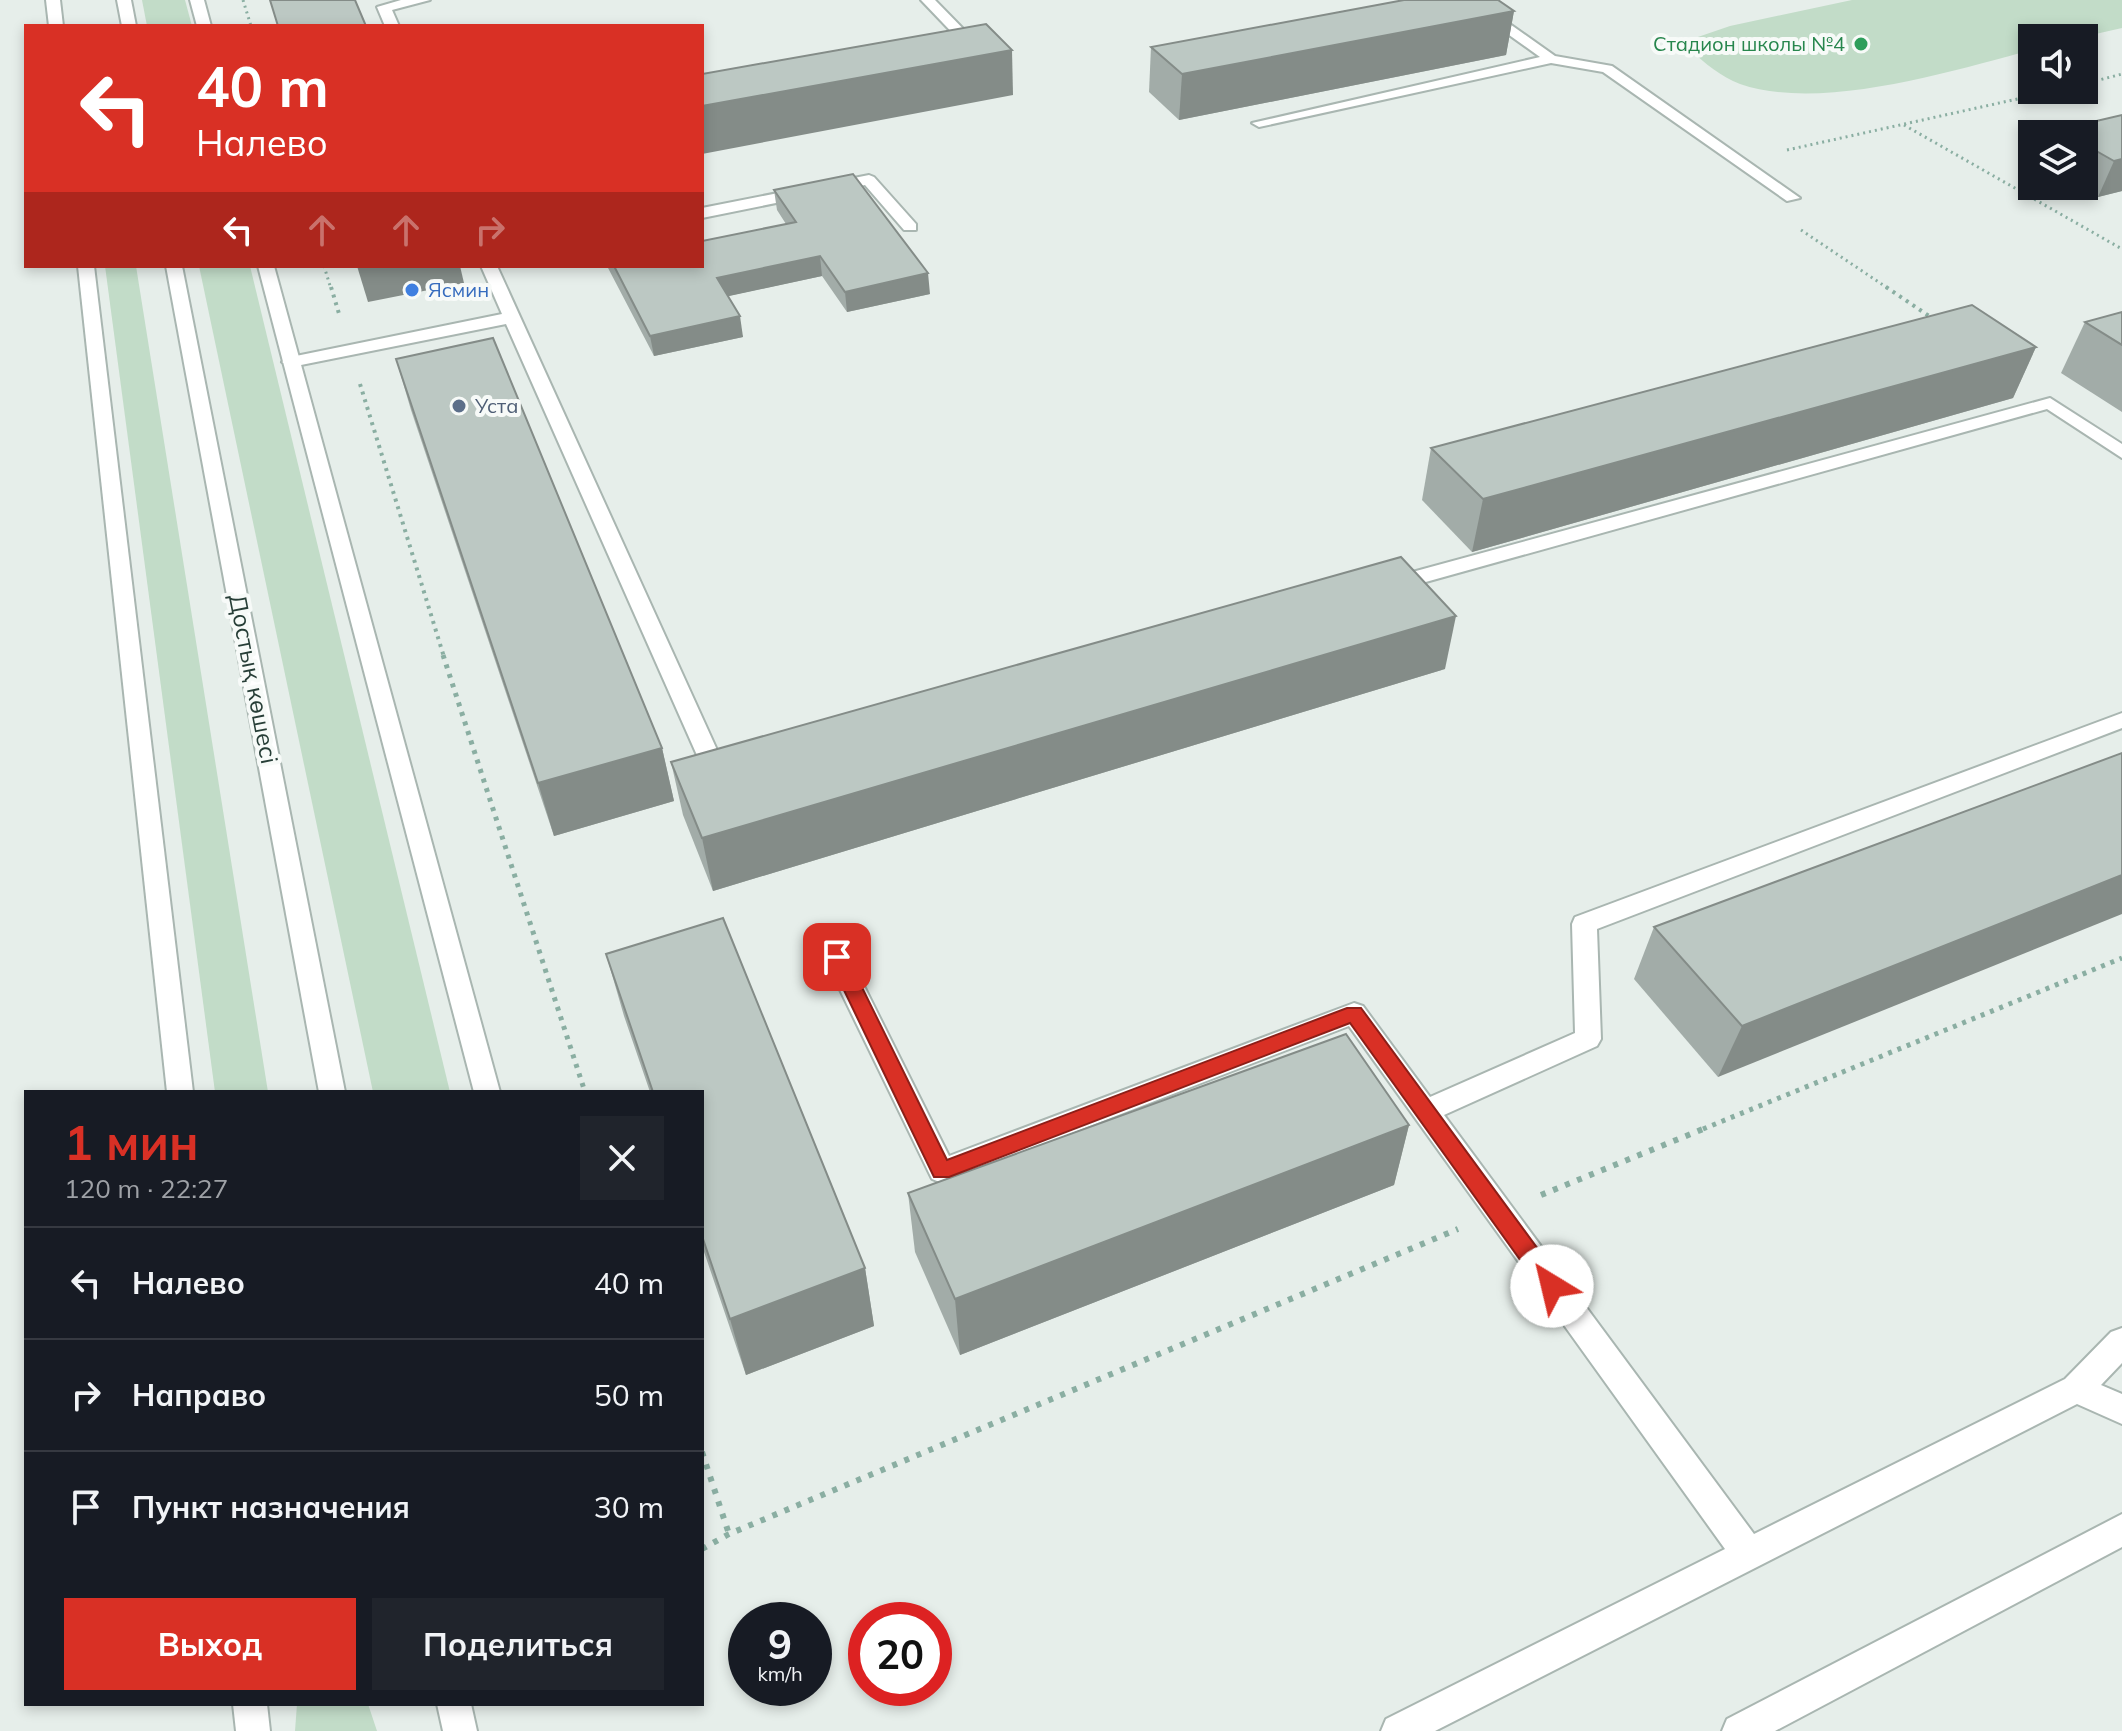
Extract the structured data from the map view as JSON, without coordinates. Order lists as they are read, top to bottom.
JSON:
{
  "streets": {
    "street": ["Достық көшесі"]
  },
  "places": ["Стадион школы №4", "Ясмин", "Уста"],
  "page": {
    "turn": ["40 m", "Налево"],
    "heading": ["1 мин", "120 m · 22:27"],
    "list": [
      {
        "name": "Налево",
        "value": "40 m"
      },
      {
        "name": "Направо",
        "value": "50 m"
      },
      {
        "name": "Пункт назначения",
        "value": "30 m"
      }
    ],
    "buttons": ["Выход", "Поделиться"],
    "speed": "9 km/h",
    "limit": "20"
  }
}
